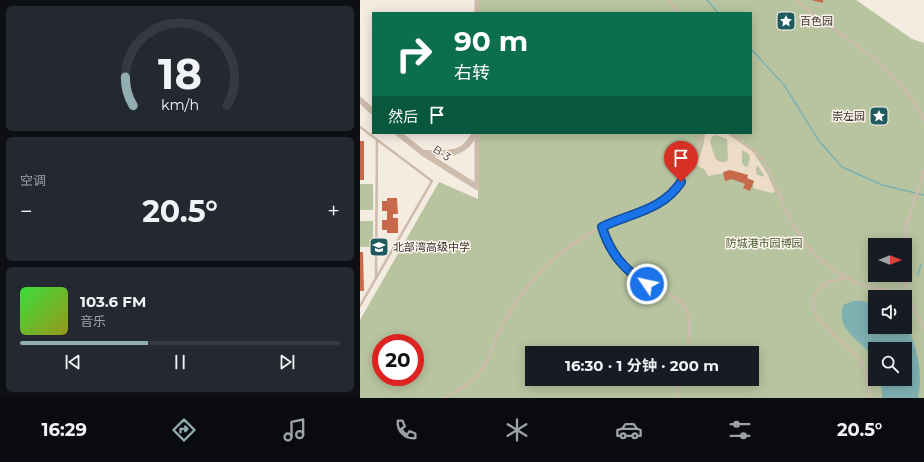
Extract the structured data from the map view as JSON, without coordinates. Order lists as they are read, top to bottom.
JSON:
{
  "streets": {
    "street": ["B-3"]
  },
  "parks": ["防城港市园博园"],
  "places": {
    "place": ["百色园", "崇左园"],
    "school or university": ["北部湾高级中学"]
  },
  "north": "right",
  "page": {
    "turn": ["90 m", "右转"],
    "then": "然后",
    "tile": "空调",
    "heat": ["−", "20.5°", "+"],
    "song": ["103.6 FM", "音乐"],
    "limit": "20",
    "trip": "16:30 · 1 分钟 · 200 m",
    "tabs": ["16:29", "20.5°"],
    "gauge": ["18", "km/h"]
  }
}
